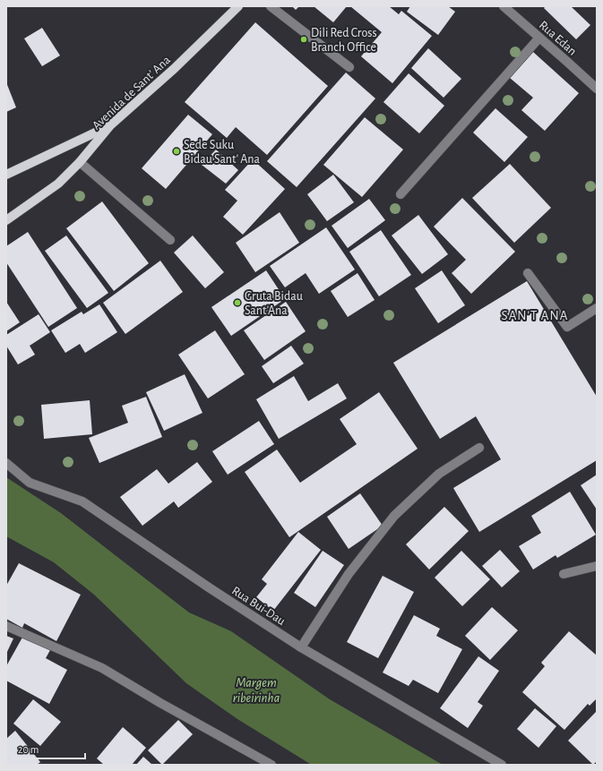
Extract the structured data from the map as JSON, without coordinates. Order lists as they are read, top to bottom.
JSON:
{
  "streets": {
    "main road": ["Avenida de Sant' Ana"],
    "street": ["Rua Edan", "Rua Bui-Dau"]
  },
  "districts": ["SAN'T ANA"],
  "water": ["Margem ribeirinha"],
  "places": ["Dili Red Cross Branch Office", "Sede Suku Bidau Sant' Ana", "Gruta Bidau Sant'Ana"],
  "scale_bar": "20 m"
}
